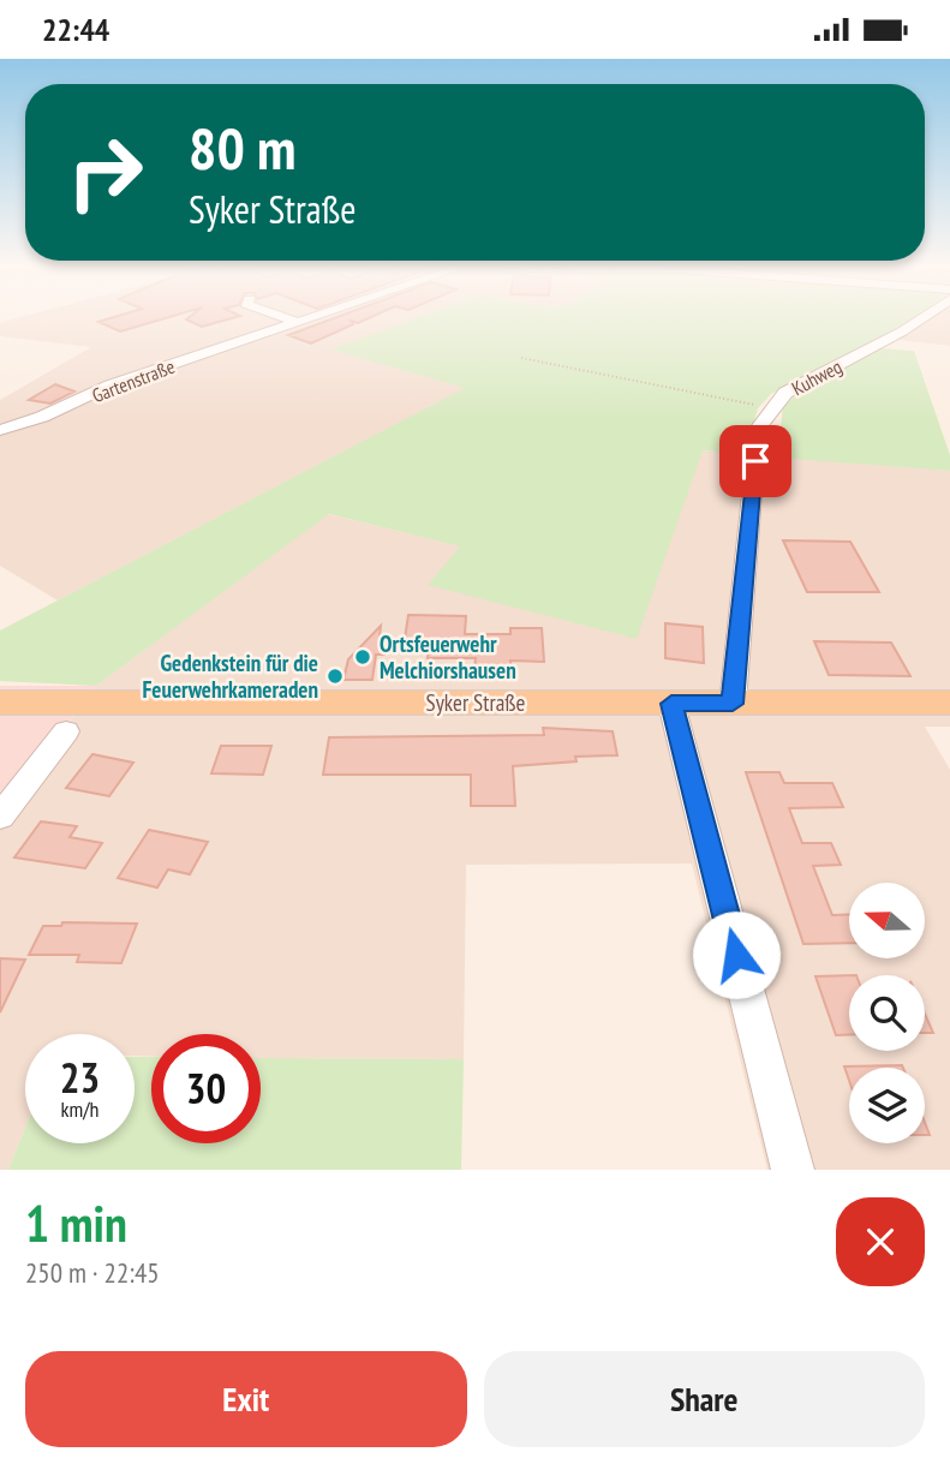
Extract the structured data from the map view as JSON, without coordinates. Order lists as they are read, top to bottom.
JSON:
{
  "streets": {
    "main road": ["Syker Straße"],
    "street": ["Kuhweg", "Gartenstraße"]
  },
  "crossings": [
    ["Kuhweg", "Syker Straße"]
  ],
  "places": ["Ortsfeuerwehr Melchiorshausen", "Gedenkstein für die Feuerwehrkameraden"],
  "north": "left",
  "page": {
    "status": "22:44",
    "turn": ["80 m", "Syker Straße"],
    "speed": "23 km/h",
    "limit": "30",
    "heading": ["1 min", "250 m · 22:45"],
    "buttons": ["Exit", "Share"]
  }
}
